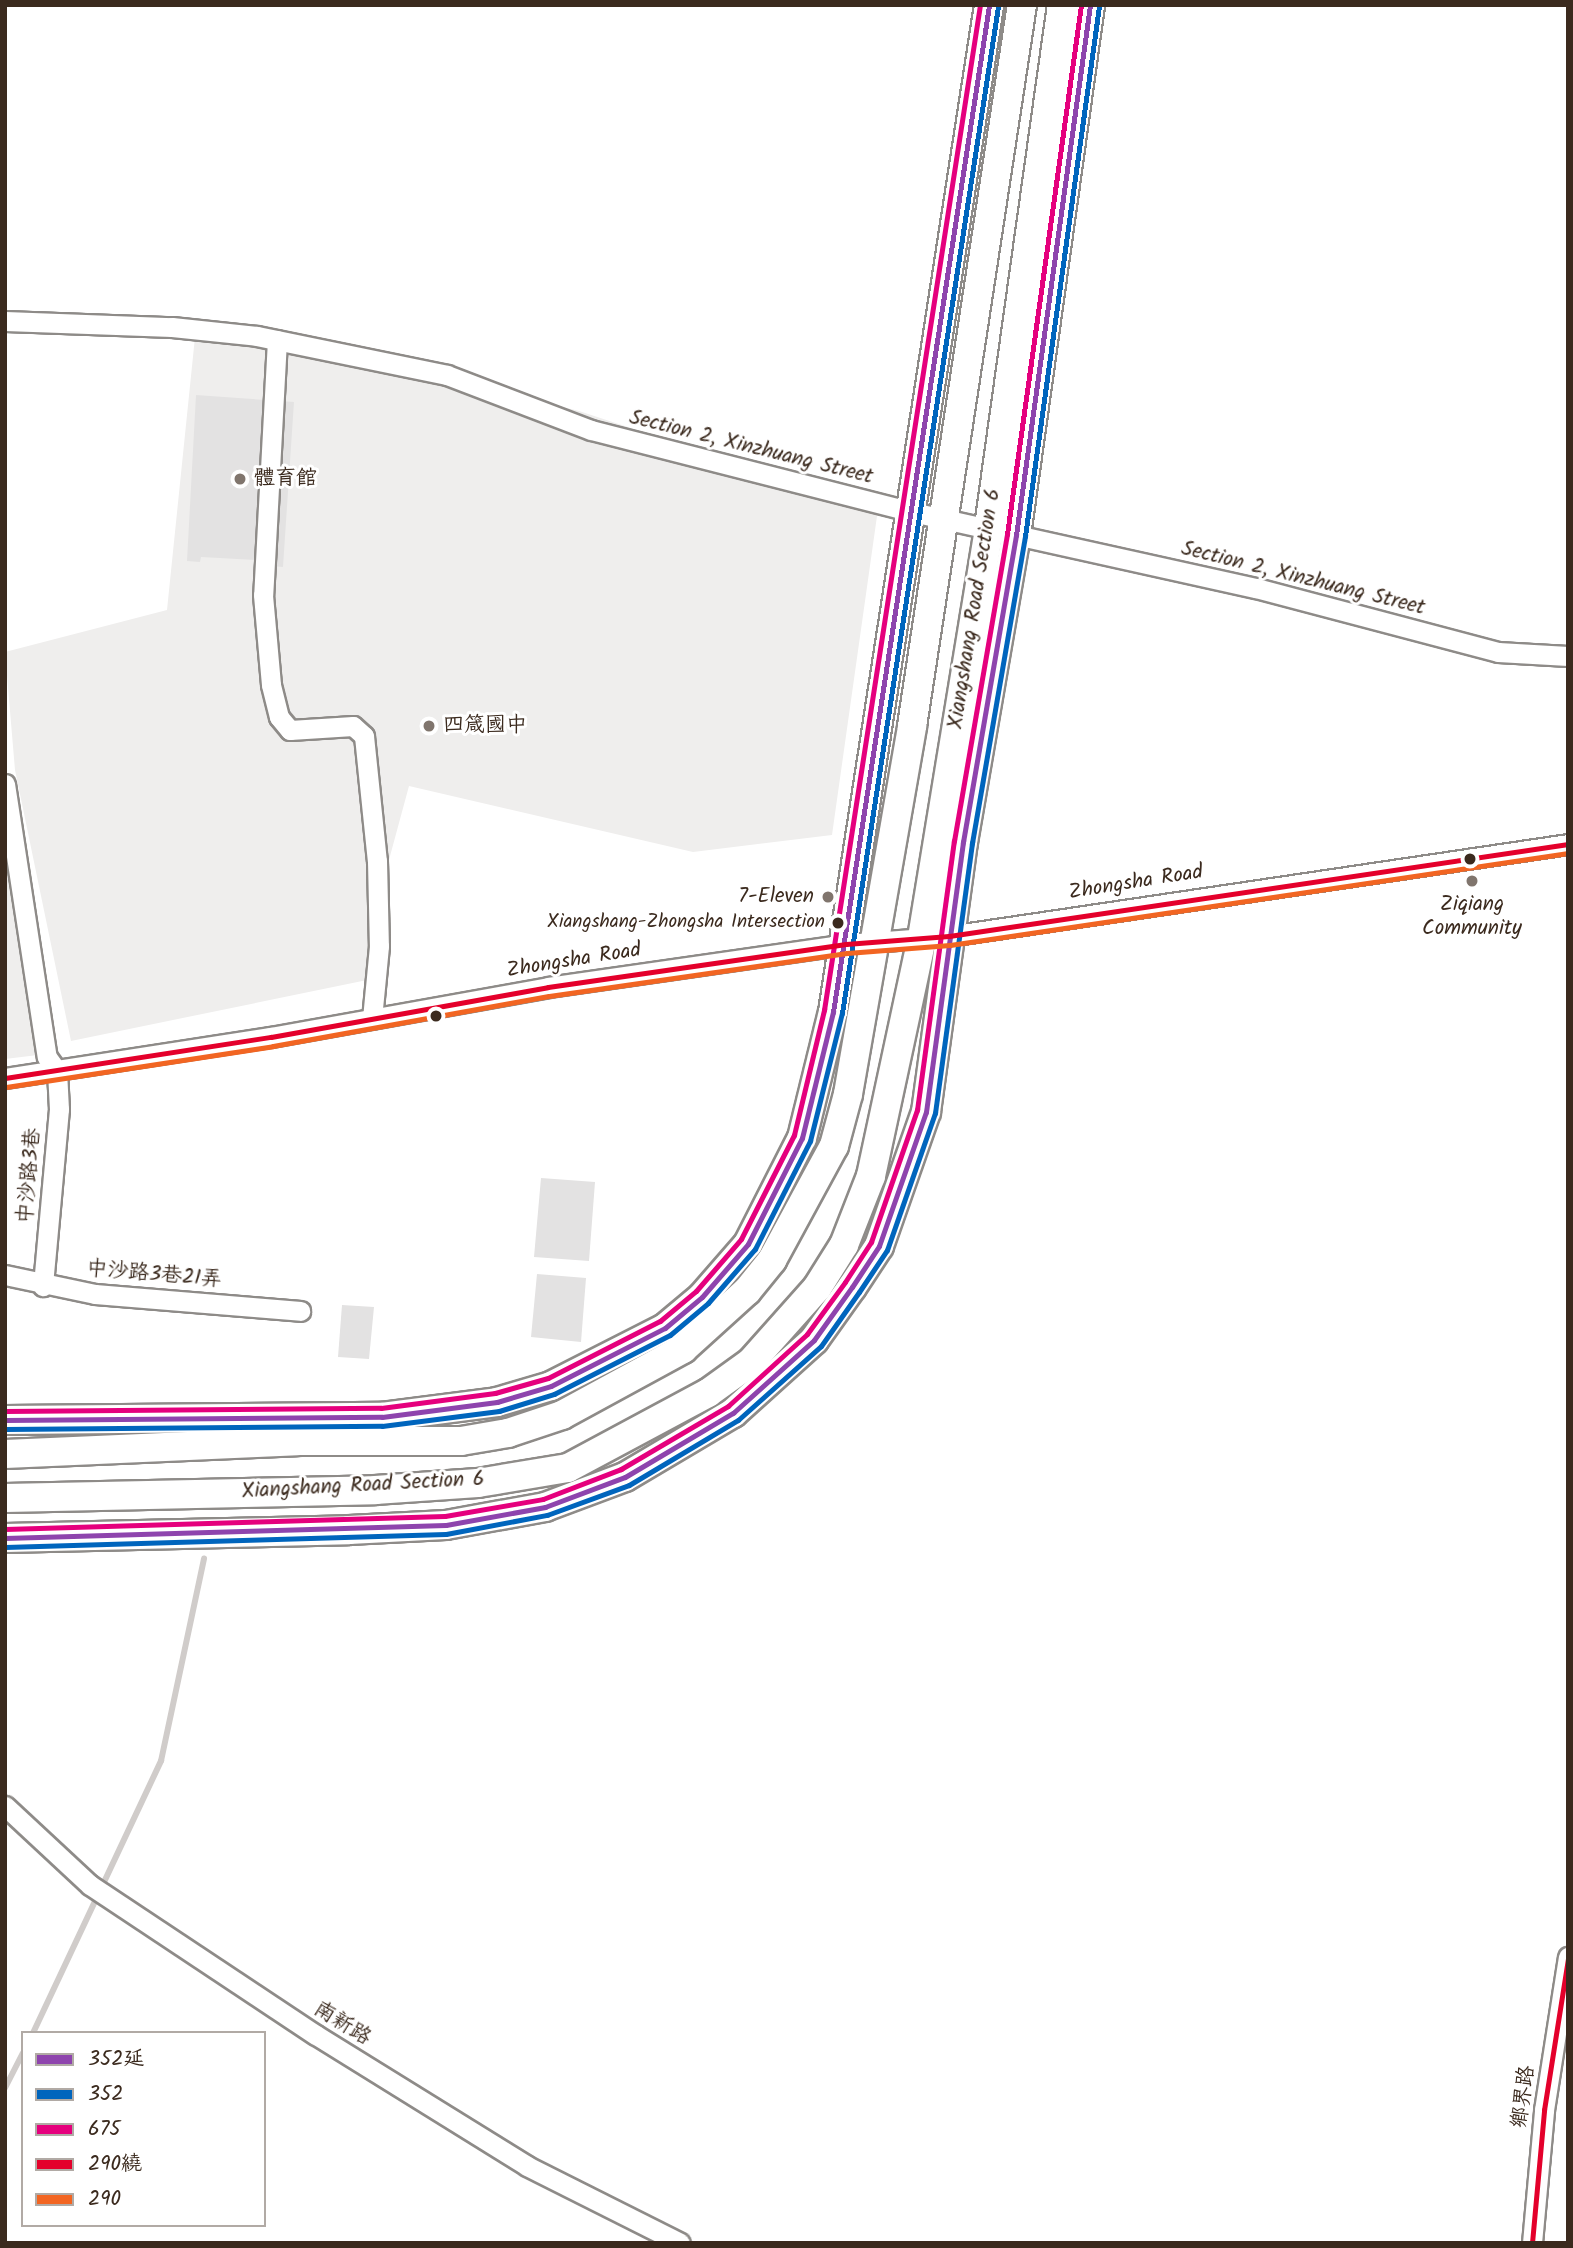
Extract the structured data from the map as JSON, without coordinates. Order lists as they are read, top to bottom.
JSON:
{
  "streets": {
    "main road": ["Xiangshang Road Section 6"],
    "street": [
      "Section 2, Xinzhuang Street",
      "Zhongsha Road",
      "中沙路3巷",
      "中沙路3巷21弄",
      "南新路",
      "鄉界路"
    ]
  },
  "crossings": [
    ["Section 2, Xinzhuang Street", "Xiangshang Road Section 6"],
    ["Xiangshang Road Section 6", "Zhongsha Road"],
    ["Zhongsha Road", "中沙路3巷"],
    ["中沙路3巷", "中沙路3巷21弄"]
  ],
  "places": [
    "體育館",
    "四箴國中",
    "Ziqiang Community",
    "7-Eleven",
    "Xiangshang-Zhongsha Intersection"
  ],
  "lines": [
    "transit line 352延",
    "transit line 675",
    "transit line 352",
    "transit line 290繞",
    "transit line 290"
  ],
  "legend": [
    "352延",
    "352",
    "675",
    "290繞",
    "290"
  ]
}
